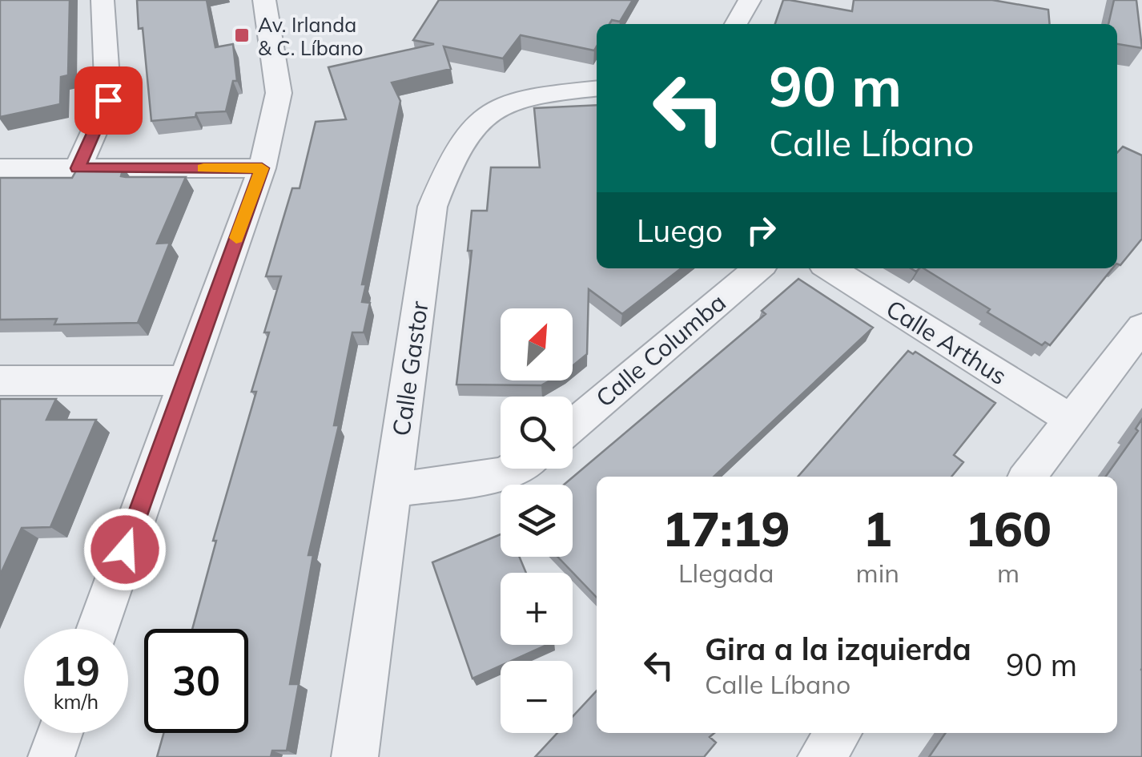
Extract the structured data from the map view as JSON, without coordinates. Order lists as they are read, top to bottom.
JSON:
{
  "streets": {
    "street": ["Calle Arthus", "Calle Columba", "Calle Gastor"]
  },
  "places": {
    "transit": ["Av. Irlanda & C. Líbano"]
  },
  "north": "top right",
  "page": {
    "turn": ["90 m", "Calle Líbano"],
    "then": "Luego",
    "map_buttons": ["+", "−"],
    "eta": [
      "17:19",
      "Llegada",
      "1",
      "min",
      "160",
      "m"
    ],
    "list": [
      {
        "name": "Gira a la izquierda",
        "note": "Calle Líbano",
        "value": "90 m"
      }
    ],
    "speed": "19 km/h",
    "limit": "30"
  }
}
